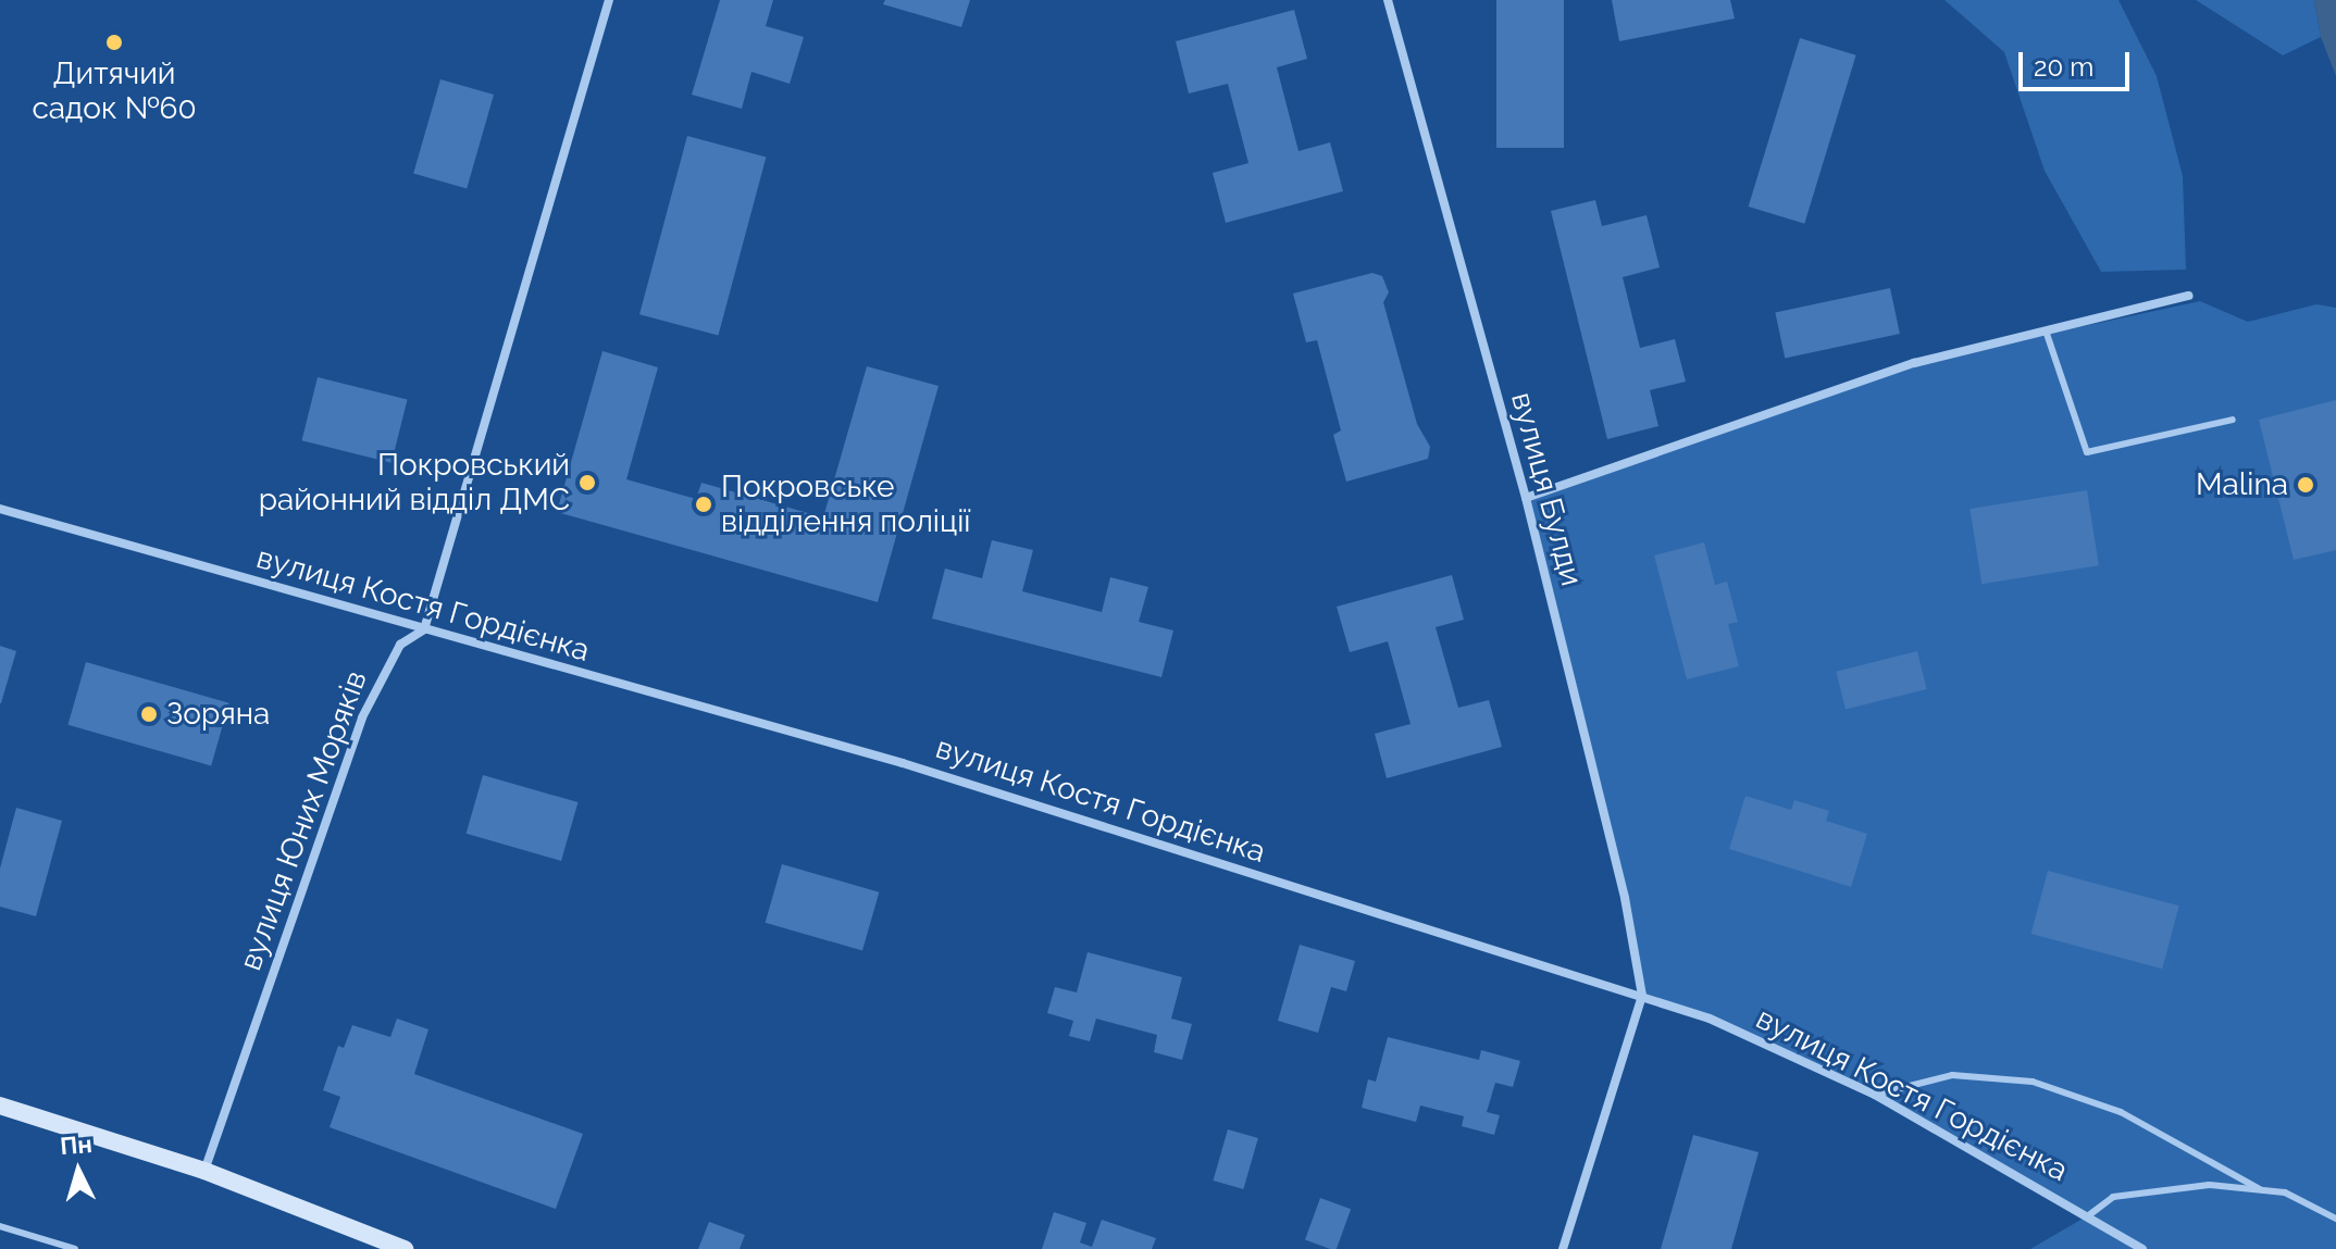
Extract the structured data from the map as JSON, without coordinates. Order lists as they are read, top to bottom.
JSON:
{
  "streets": {
    "street": ["вулиця Булди", "вулиця Костя Гордієнка", "вулиця Юних Моряків"]
  },
  "crossings": [
    ["вулиця Булди", "вулиця Костя Гордієнка"],
    ["вулиця Костя Гордієнка", "вулиця Юних Моряків"]
  ],
  "places": [
    "Дитячий садок №60",
    "Покровський районний відділ ДМС",
    "Malina",
    "Покровське відділення поліції",
    "Зоряна"
  ],
  "scale_bar": "20 m",
  "north": "top"
}
